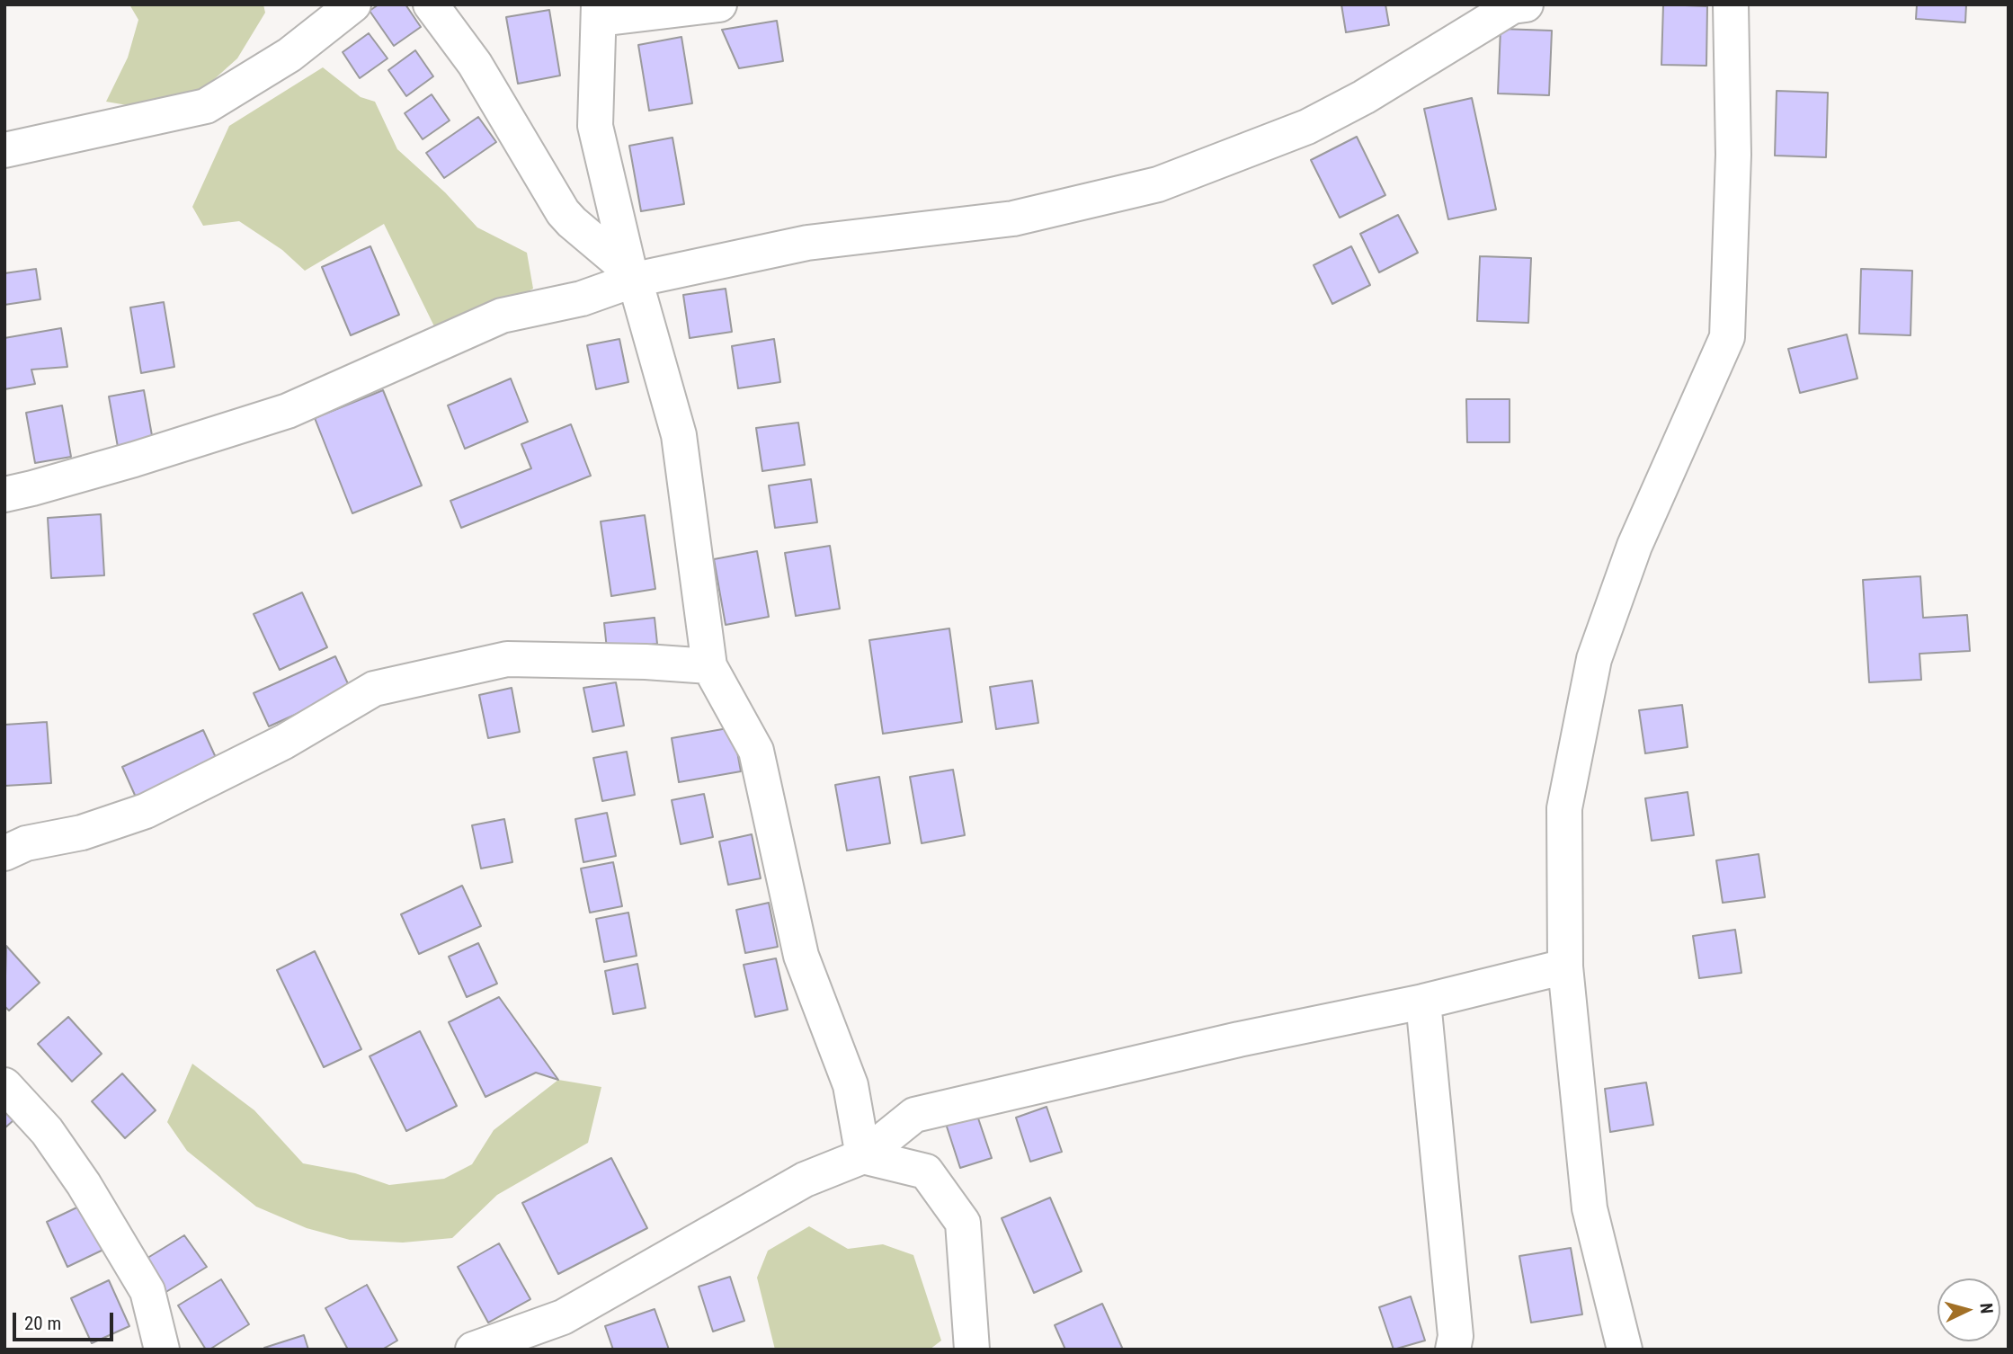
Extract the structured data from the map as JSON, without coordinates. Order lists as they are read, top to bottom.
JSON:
{
  "scale_bar": "20 m",
  "north": "right"
}
